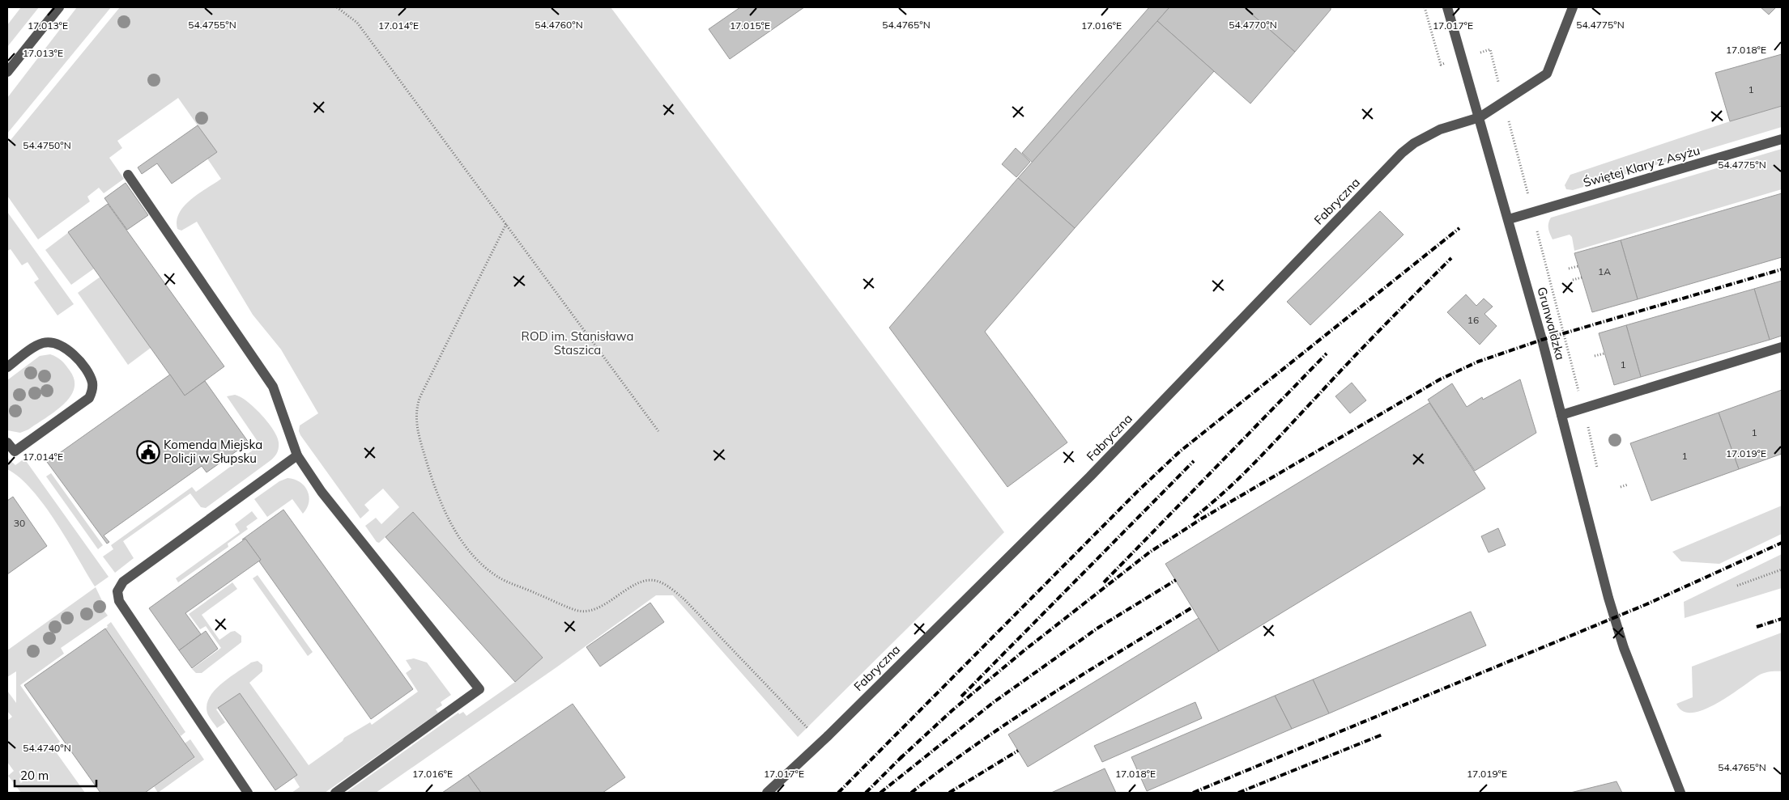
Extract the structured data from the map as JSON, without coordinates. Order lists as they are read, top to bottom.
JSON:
{
  "streets": {
    "street": ["Świętej Klary z Asyżu", "Fabryczna", "Grunwaldzka"]
  },
  "crossings": [
    ["Świętej Klary z Asyżu", "Grunwaldzka"],
    ["Fabryczna", "Grunwaldzka"]
  ],
  "parks": ["ROD im. Stanisława Staszica"],
  "places": {
    "public building": ["Komenda Miejska Policji w Słupsku"]
  },
  "house_numbers": [
    "1",
    "1A",
    "16",
    "1",
    "1",
    "1",
    "30"
  ],
  "scale_bar": "20 m",
  "coordinates": [
    "54.4755°N",
    "54.4760°N",
    "54.4765°N",
    "54.4770°N",
    "54.4775°N",
    "17.014°E",
    "17.015°E",
    "17.016°E",
    "17.017°E",
    "17.013°E",
    "17.018°E",
    "54.4750°N",
    "17.019°E",
    "54.4740°N"
  ]
}
